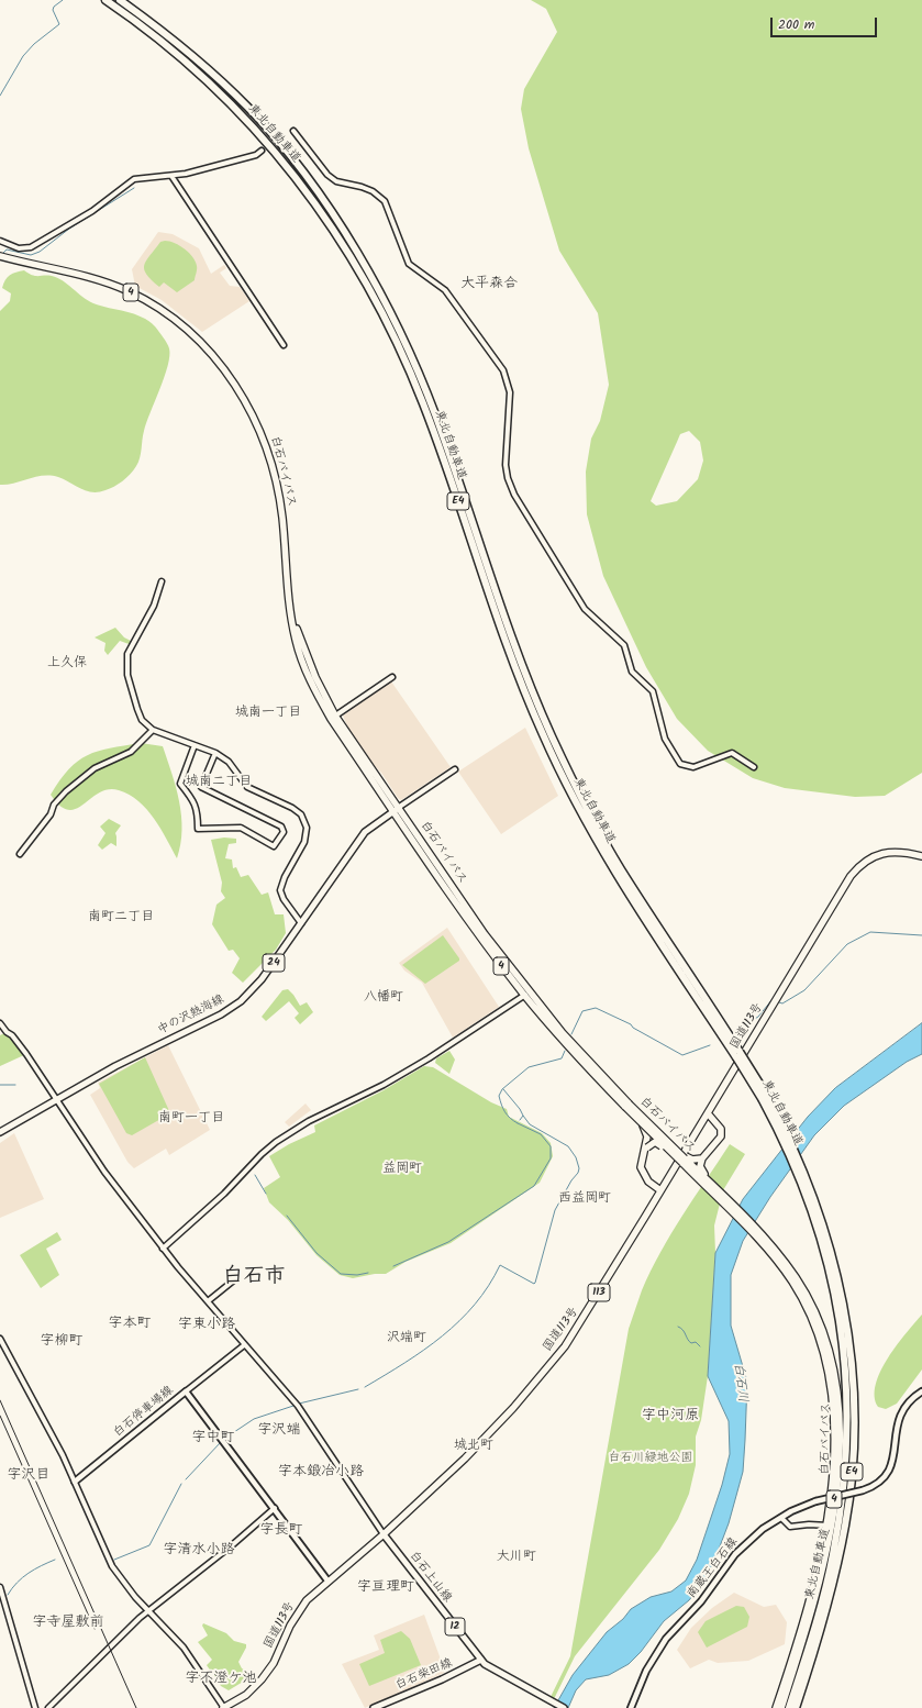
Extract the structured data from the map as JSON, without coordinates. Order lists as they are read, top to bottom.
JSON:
{
  "streets": {
    "highway": [
      "東北自動車道",
      "4",
      "白石バイパス",
      "E4",
      "国道113号",
      "113"
    ],
    "main road": [
      "24",
      "中の沢熱海線",
      "白石停車場線",
      "南蔵王白石線",
      "白石上山線",
      "12",
      "白石柴田線"
    ]
  },
  "crossings": [
    ["白石バイパス", "中の沢熱海線"],
    ["国道113号", "白石停車場線"],
    ["国道113号", "白石上山線"],
    ["白石上山線", "白石柴田線"]
  ],
  "districts": [
    "大平森合",
    "上久保",
    "城南一丁目",
    "城南二丁目",
    "南町二丁目",
    "八幡町",
    "南町一丁目",
    "益岡町",
    "西益岡町",
    "白石市",
    "字本町",
    "字東小路",
    "沢端町",
    "字柳町",
    "字中河原",
    "字沢端",
    "字中町",
    "城北町",
    "字本鍛冶小路",
    "字沢目",
    "字長町",
    "字清水小路",
    "大川町",
    "字亘理町",
    "字寺屋敷前",
    "字不澄ケ池"
  ],
  "water": ["白石川"],
  "parks": ["白石川緑地公園"],
  "scale_bar": "200 m"
}
